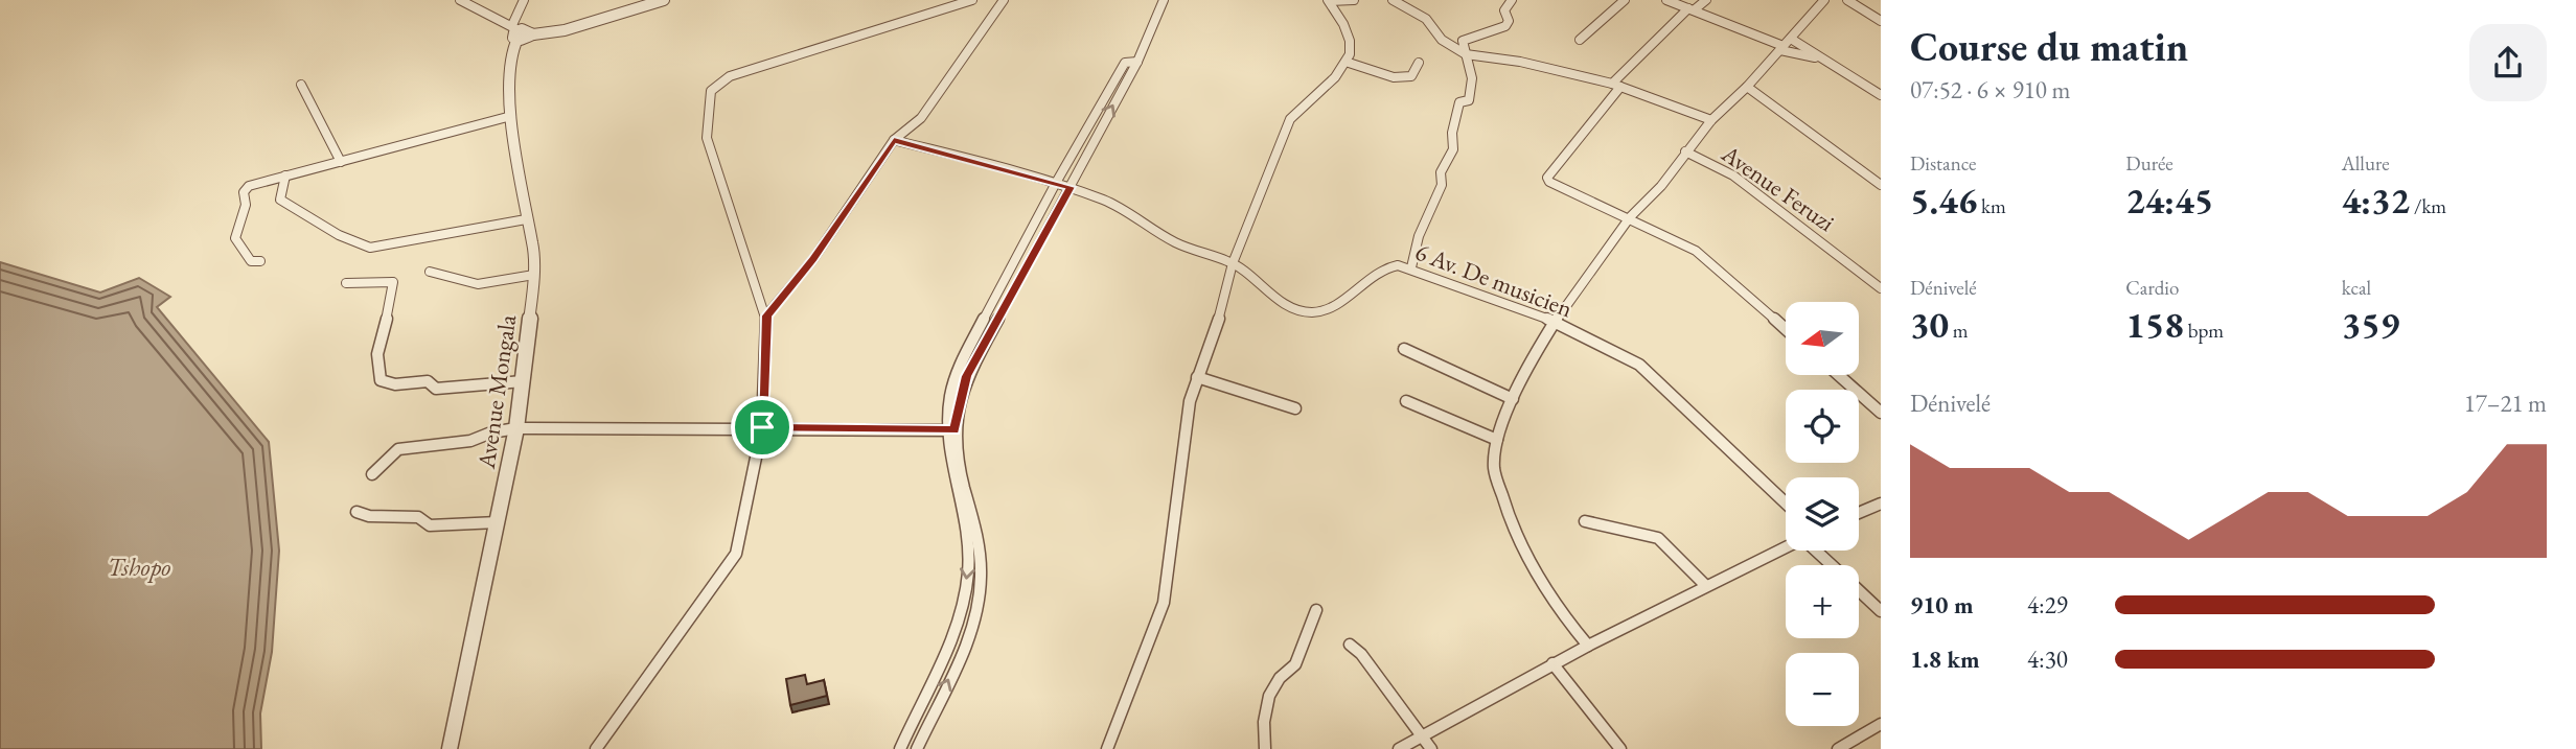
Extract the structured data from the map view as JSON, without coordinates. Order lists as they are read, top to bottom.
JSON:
{
  "streets": {
    "street": ["Avenue Feruzi", "6 Av. De musicien", "Avenue Mongala"]
  },
  "water": ["Tshopo"],
  "north": "left",
  "page": {
    "heading": ["Course du matin", "07:52 · 6 × 910 m"],
    "stats": [
      ["Distance", "5.46 km"],
      ["Durée", "24:45"],
      ["Allure", "4:32 /km"],
      ["Dénivelé", "30 m"],
      ["Cardio", "158 bpm"],
      ["kcal", "359"]
    ],
    "map_buttons": ["+", "−"],
    "chart": ["Dénivelé", "17–21 m"],
    "list": [
      {
        "name": "910 m",
        "note": "4:29"
      },
      {
        "name": "1.8 km",
        "note": "4:30"
      }
    ]
  }
}
